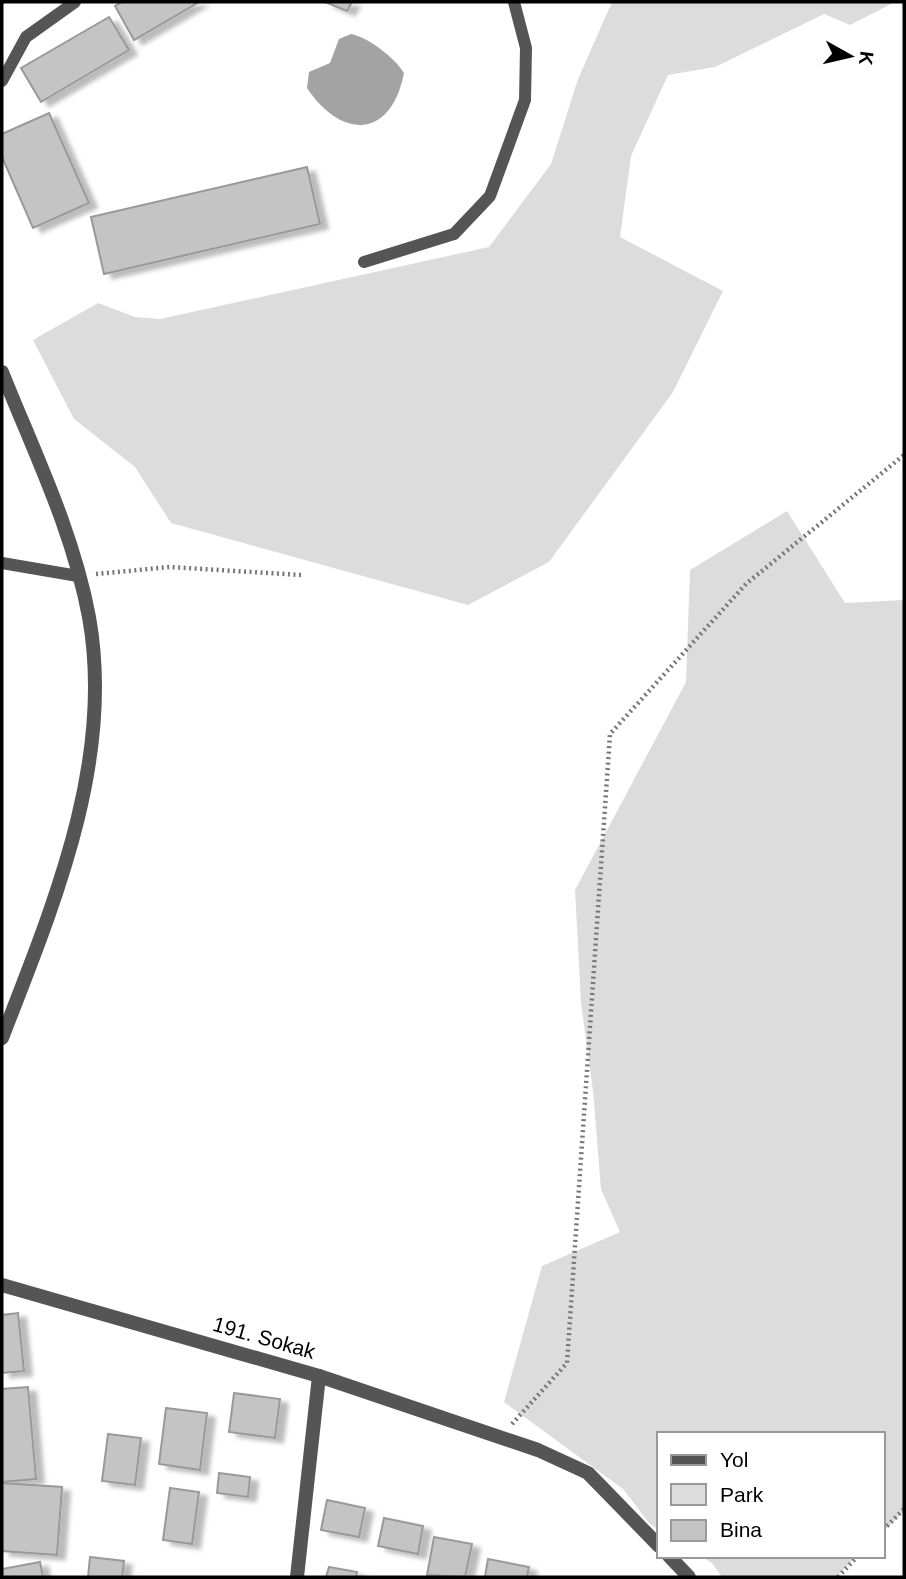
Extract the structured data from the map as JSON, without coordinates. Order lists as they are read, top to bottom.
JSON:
{
  "streets": {
    "street": ["191. Sokak"]
  },
  "legend": ["Yol", "Park", "Bina"],
  "north": "right"
}
